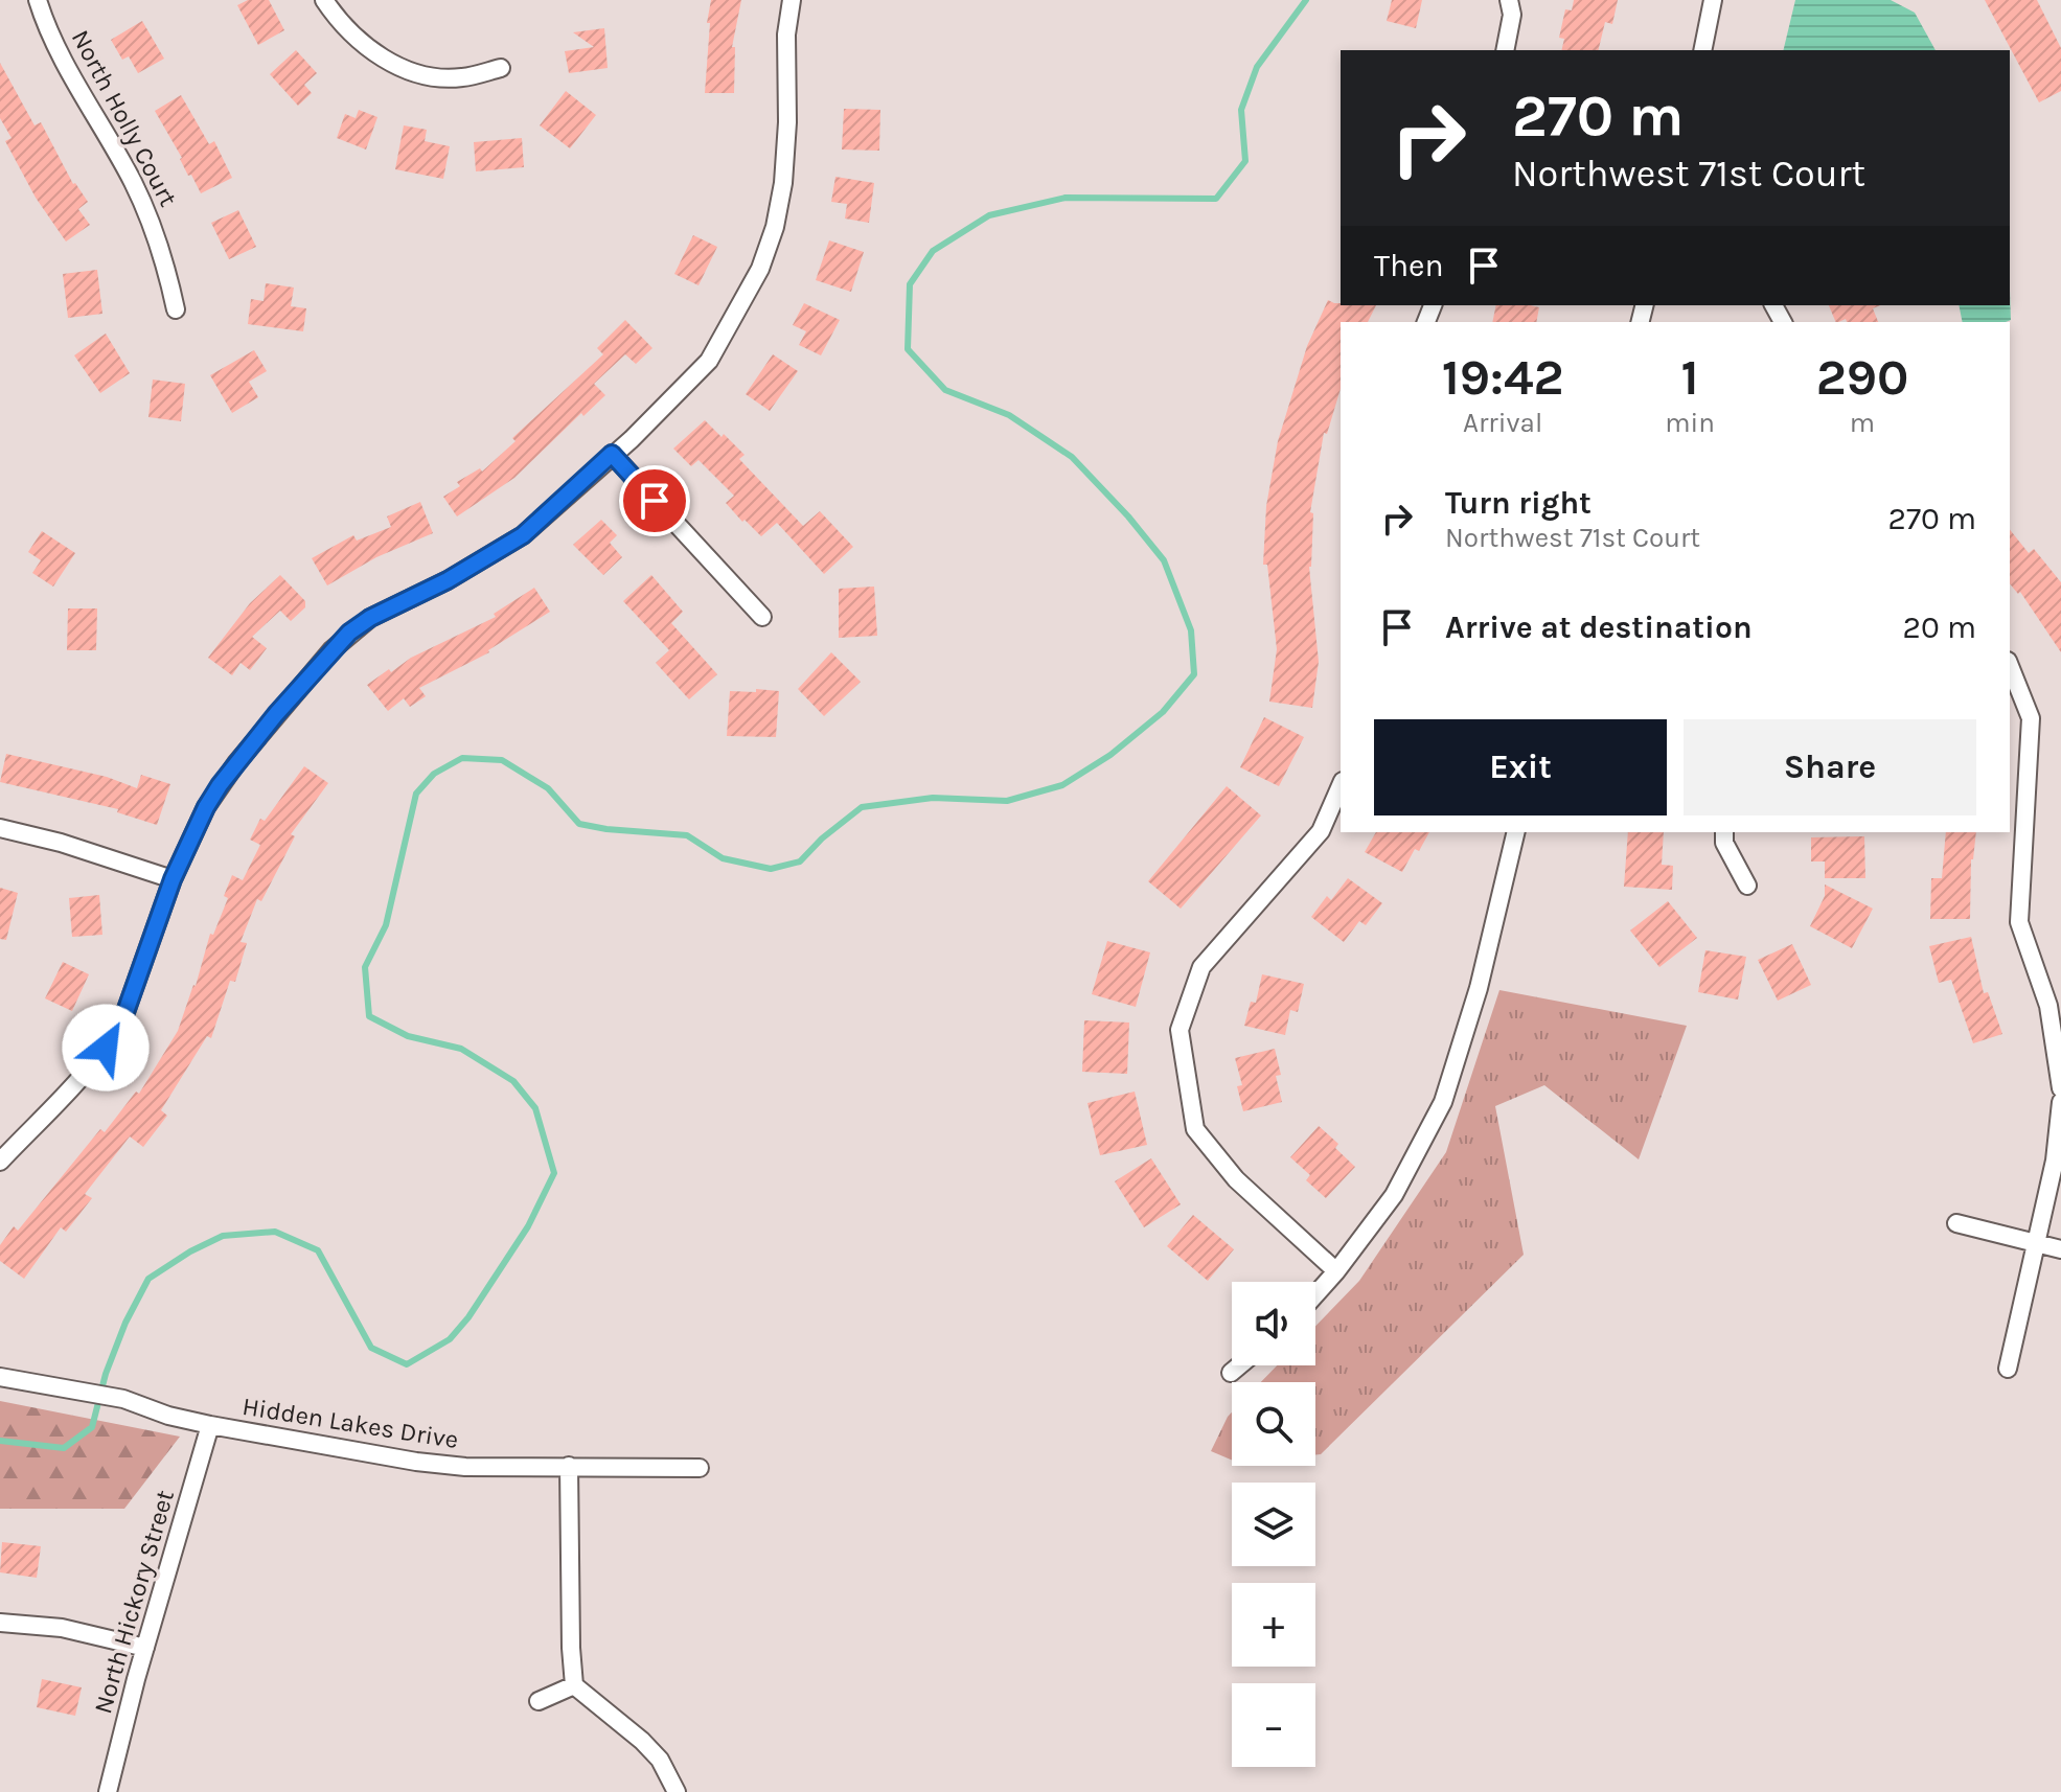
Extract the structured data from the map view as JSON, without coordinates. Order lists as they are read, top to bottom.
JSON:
{
  "streets": {
    "street": ["North Holly Court", "Hidden Lakes Drive", "North Hickory Street"]
  },
  "crossings": [
    ["Hidden Lakes Drive", "North Hickory Street"]
  ],
  "page": {
    "turn": ["270 m", "Northwest 71st Court"],
    "then": "Then",
    "eta": [
      "19:42",
      "Arrival",
      "1",
      "min",
      "290",
      "m"
    ],
    "list": [
      {
        "name": "Turn right",
        "note": "Northwest 71st Court",
        "value": "270 m"
      },
      {
        "name": "Arrive at destination",
        "value": "20 m"
      }
    ],
    "buttons": ["Exit", "Share"],
    "map_buttons": ["+", "−"]
  }
}
